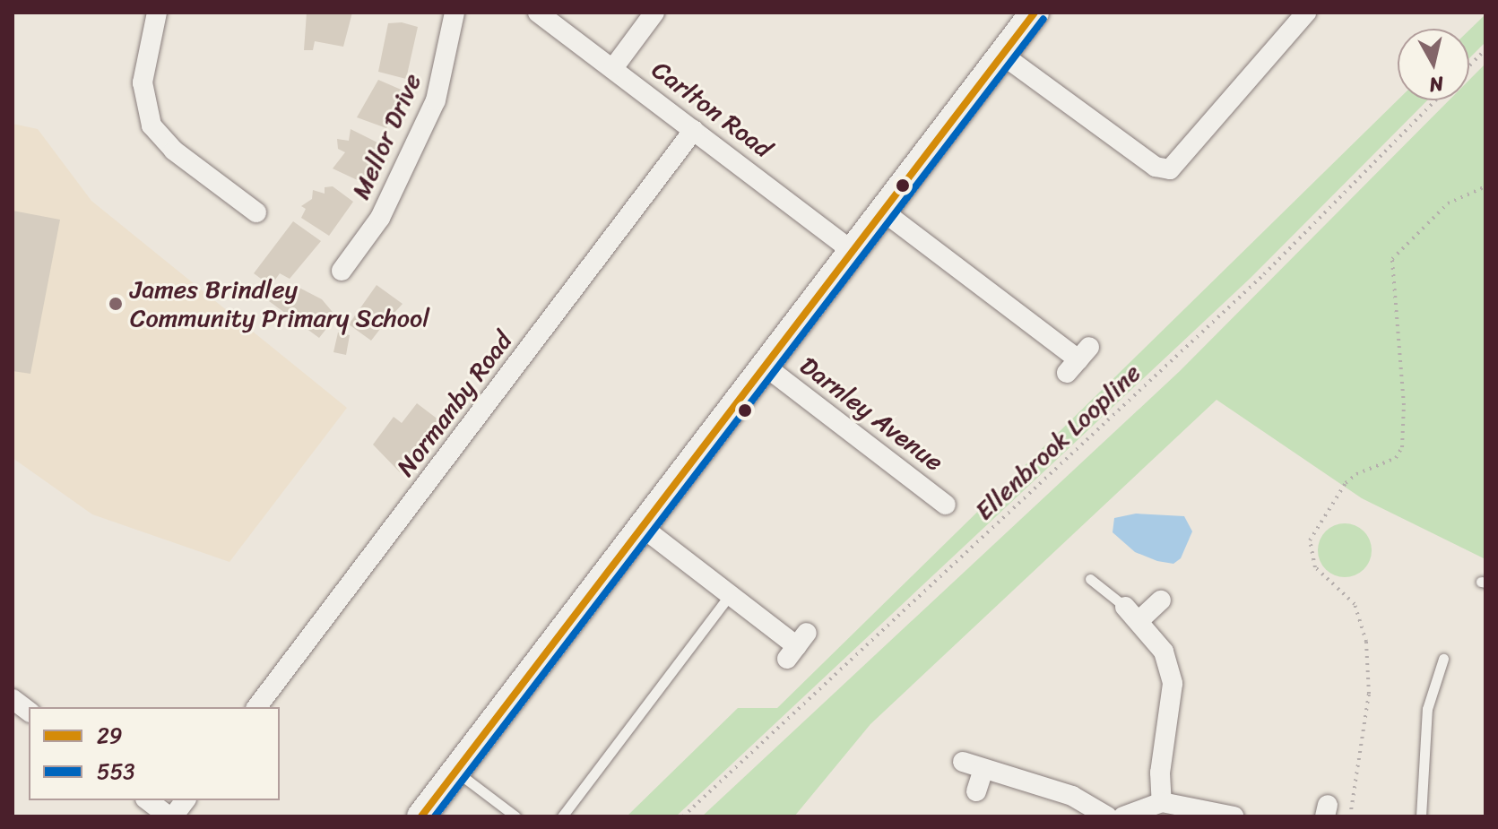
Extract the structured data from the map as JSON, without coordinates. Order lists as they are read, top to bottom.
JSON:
{
  "streets": {
    "street": [
      "Carlton Road",
      "Mellor Drive",
      "Normanby Road",
      "Darnley Avenue"
    ],
    "path": ["Ellenbrook Loopline"]
  },
  "crossings": [
    ["Carlton Road", "Normanby Road"]
  ],
  "places": ["James Brindley Community Primary School"],
  "lines": ["transit line 29", "transit line 553"],
  "legend": ["29", "553"],
  "north": "bottom"
}
